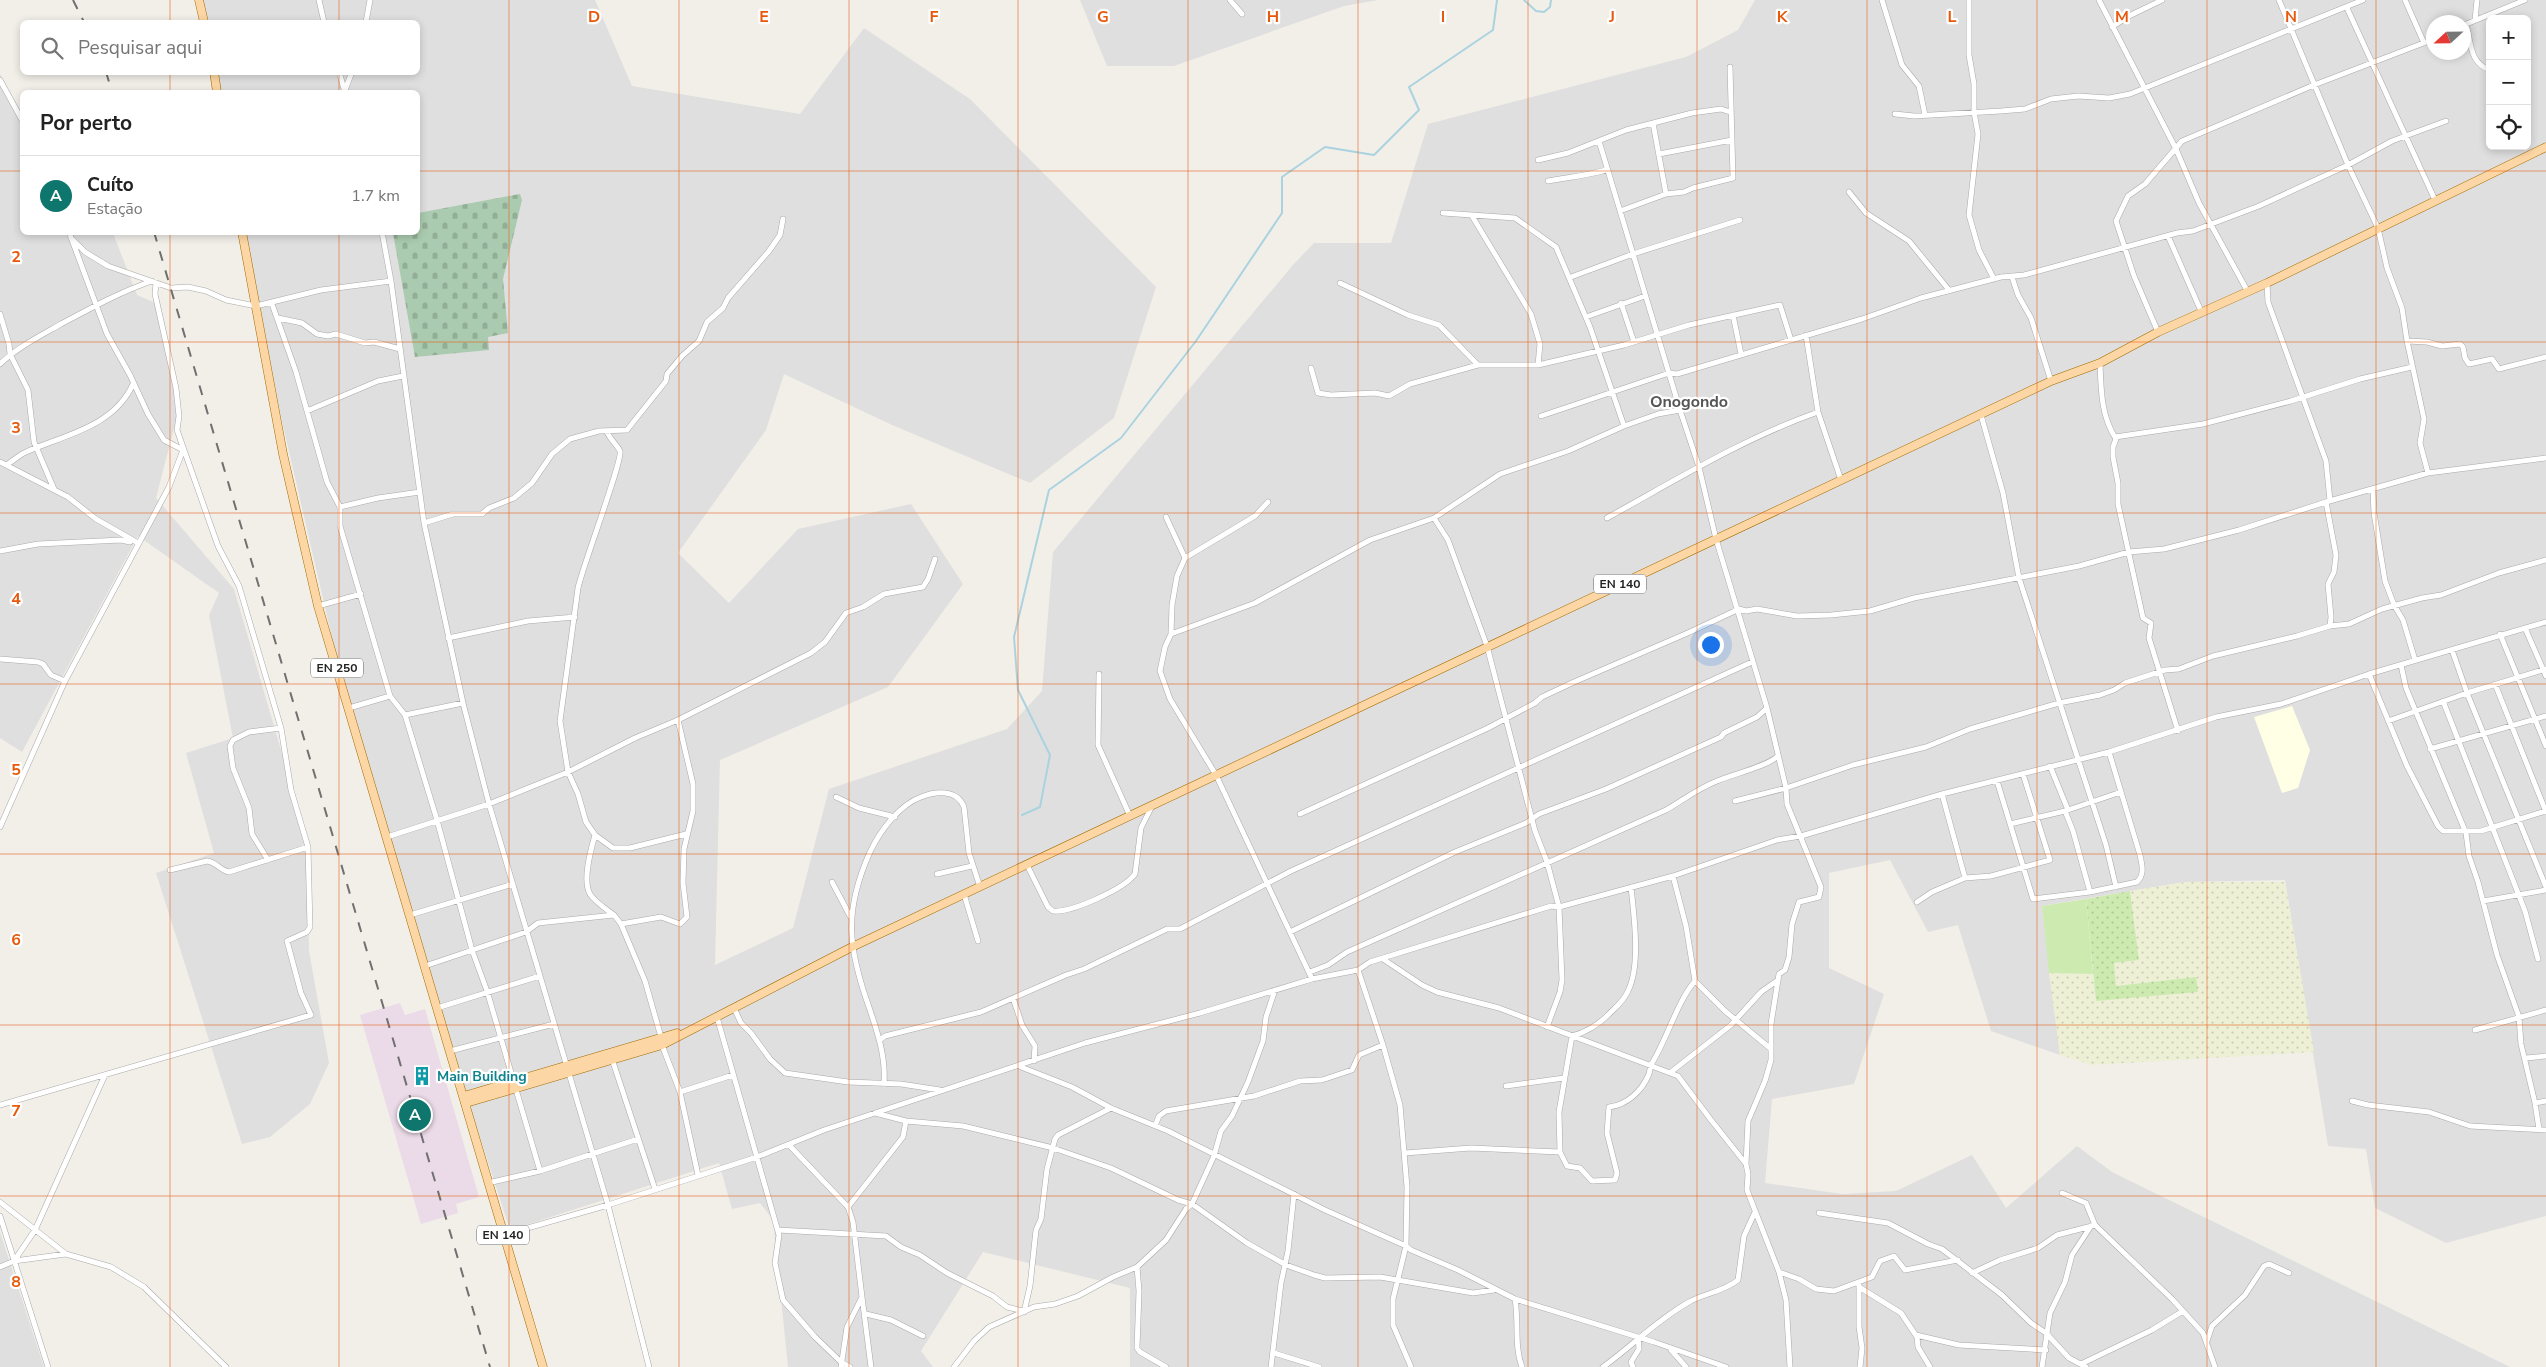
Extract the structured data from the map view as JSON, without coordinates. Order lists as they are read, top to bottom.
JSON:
{
  "streets": {
    "main road": ["EN 140", "EN 250"]
  },
  "crossings": [
    ["EN 140", "EN 250"]
  ],
  "districts": ["Onogondo"],
  "places": {
    "building": ["Main Building"]
  },
  "north": "left",
  "page": {
    "map_buttons": ["+", "−"],
    "search": "Pesquisar aqui",
    "heading": "Por perto",
    "list": [
      {
        "mark": "A",
        "name": "Cuíto",
        "note": "Estação",
        "value": "1.7 km"
      }
    ],
    "pins": "A"
  },
  "grid": {
    "columns": [
      "D",
      "E",
      "F",
      "G",
      "H",
      "I",
      "J",
      "K",
      "L",
      "M",
      "N"
    ],
    "rows": [
      "2",
      "3",
      "4",
      "5",
      "6",
      "7",
      "8"
    ]
  }
}
